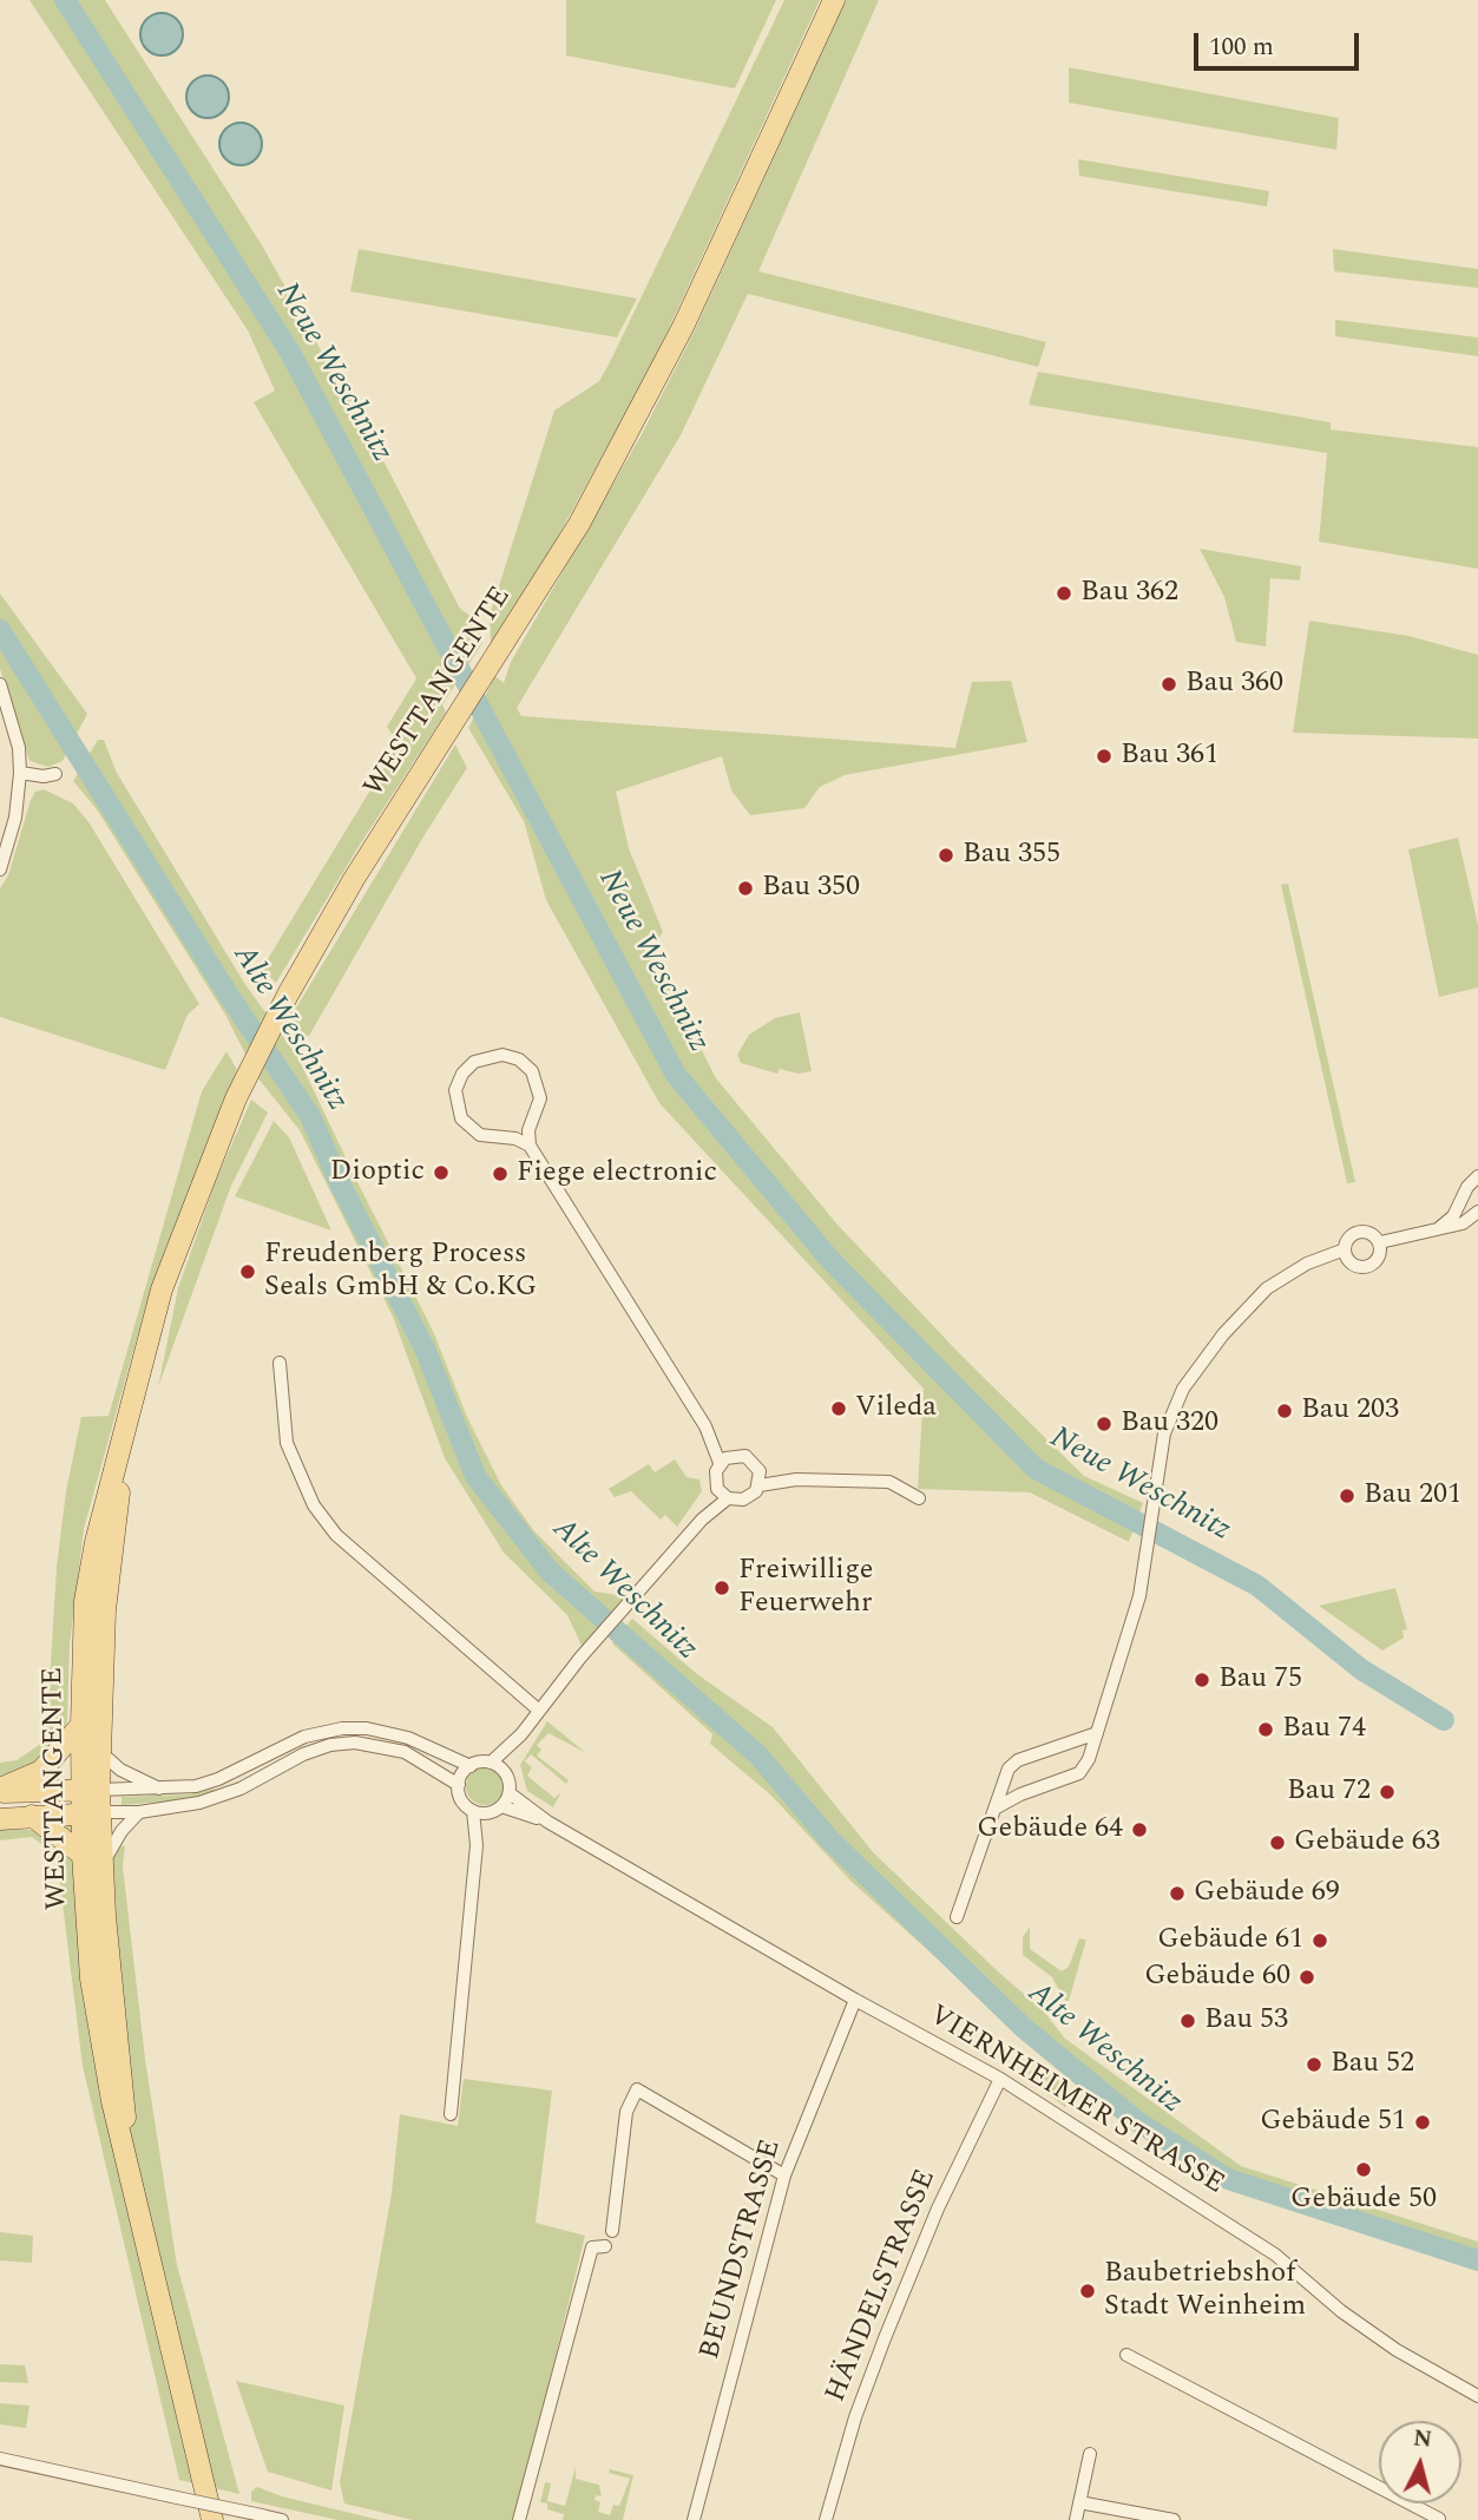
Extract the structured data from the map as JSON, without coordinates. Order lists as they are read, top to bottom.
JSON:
{
  "streets": {
    "main road": ["WESTTANGENTE"],
    "street": ["VIERNHEIMER STRASSE", "BEUNDSTRASSE", "HÄNDELSTRASSE"]
  },
  "crossings": [
    ["VIERNHEIMER STRASSE", "BEUNDSTRASSE"],
    ["VIERNHEIMER STRASSE", "HÄNDELSTRASSE"]
  ],
  "water": ["Neue Weschnitz", "Alte Weschnitz"],
  "places": [
    "Bau 362",
    "Bau 360",
    "Bau 361",
    "Bau 355",
    "Bau 350",
    "Dioptic",
    "Fiege electronic",
    "Freudenberg Process Seals GmbH & Co.KG",
    "Vileda",
    "Bau 203",
    "Bau 320",
    "Bau 201",
    "Freiwillige Feuerwehr",
    "Bau 75",
    "Bau 74",
    "Bau 72",
    "Gebäude 64",
    "Gebäude 63",
    "Gebäude 69",
    "Gebäude 61",
    "Gebäude 60",
    "Bau 53",
    "Bau 52",
    "Gebäude 51",
    "Gebäude 50",
    "Baubetriebshof Stadt Weinheim"
  ],
  "scale_bar": "100 m",
  "north": "top"
}
